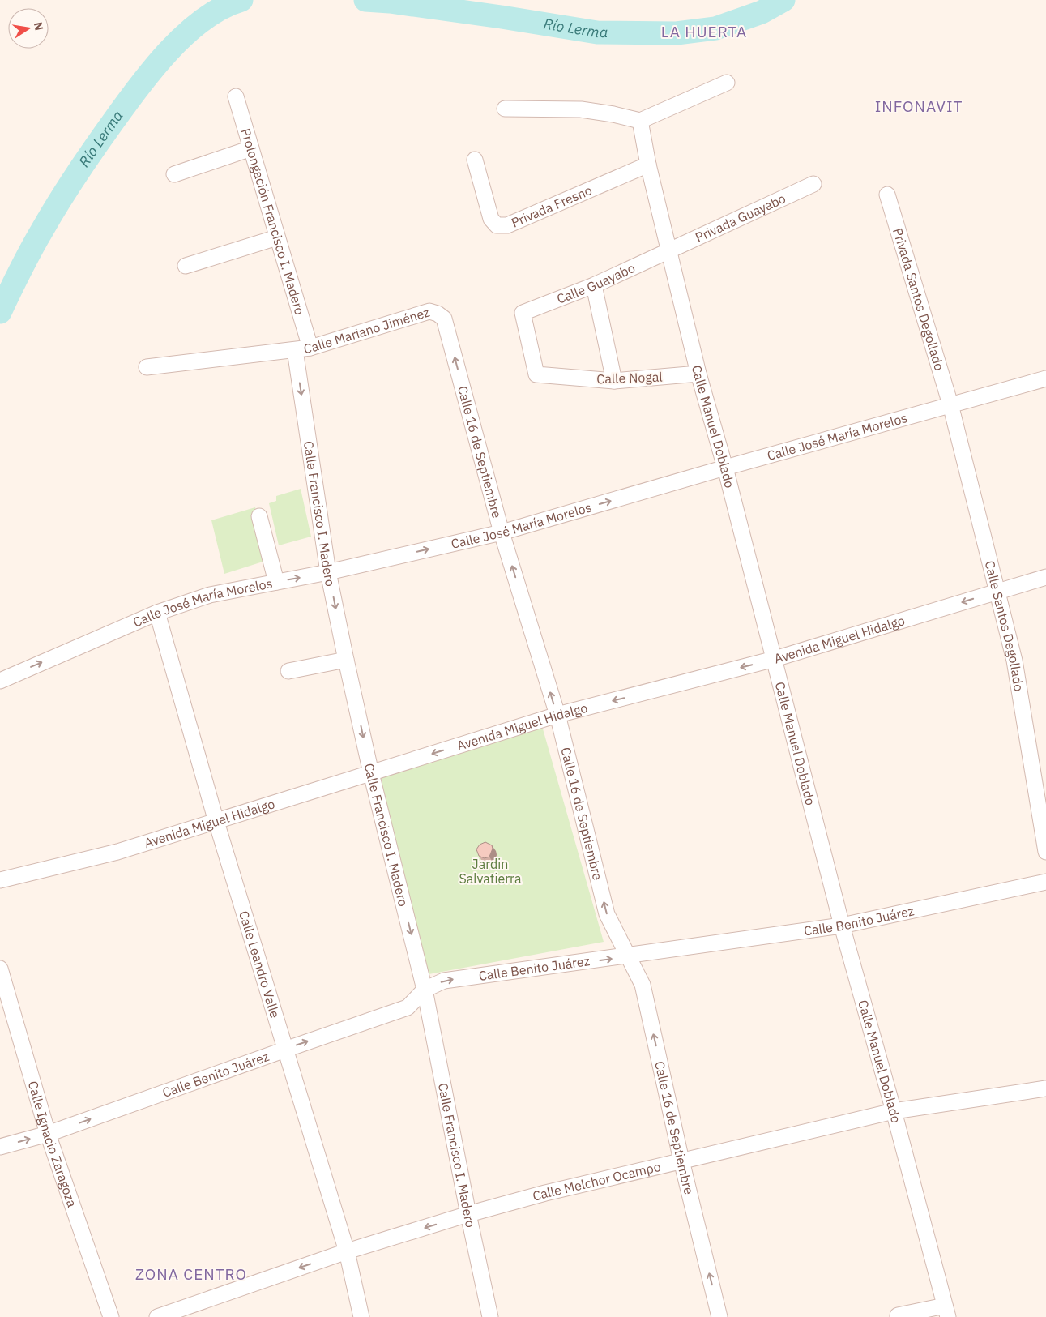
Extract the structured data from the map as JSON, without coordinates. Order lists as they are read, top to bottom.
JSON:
{
  "streets": {
    "street": [
      "Privada Fresno",
      "Privada Guayabo",
      "Prolongación Francisco I. Madero",
      "Calle Guayabo",
      "Privada Santos Degollado",
      "Calle Mariano Jiménez",
      "Calle Nogal",
      "Calle Manuel Doblado",
      "Calle José María Morelos",
      "Calle 16 de Septiembre",
      "Calle Francisco I. Madero",
      "Calle Santos Degollado",
      "Avenida Miguel Hidalgo",
      "Calle Benito Juárez",
      "Calle Leandro Valle",
      "Calle Ignacio Zaragoza",
      "Calle Melchor Ocampo"
    ]
  },
  "crossings": [
    ["Privada Fresno", "Calle Manuel Doblado"],
    ["Privada Guayabo", "Calle Guayabo"],
    ["Privada Guayabo", "Calle Manuel Doblado"],
    ["Prolongación Francisco I. Madero", "Calle Mariano Jiménez"],
    ["Calle Guayabo", "Calle Nogal"],
    ["Calle Guayabo", "Calle Manuel Doblado"],
    ["Privada Santos Degollado", "Calle José María Morelos"],
    ["Privada Santos Degollado", "Calle Santos Degollado"],
    ["Calle Mariano Jiménez", "Calle 16 de Septiembre"],
    ["Calle Mariano Jiménez", "Calle Francisco I. Madero"],
    ["Calle Nogal", "Calle Manuel Doblado"],
    ["Calle Manuel Doblado", "Calle José María Morelos"],
    ["Calle Manuel Doblado", "Avenida Miguel Hidalgo"],
    ["Calle Manuel Doblado", "Calle Benito Juárez"],
    ["Calle Manuel Doblado", "Calle Melchor Ocampo"],
    ["Calle José María Morelos", "Calle 16 de Septiembre"],
    ["Calle José María Morelos", "Calle Francisco I. Madero"],
    ["Calle José María Morelos", "Calle Santos Degollado"],
    ["Calle José María Morelos", "Calle Leandro Valle"],
    ["Calle 16 de Septiembre", "Avenida Miguel Hidalgo"],
    ["Calle 16 de Septiembre", "Calle Benito Juárez"],
    ["Calle 16 de Septiembre", "Calle Melchor Ocampo"],
    ["Calle Francisco I. Madero", "Avenida Miguel Hidalgo"],
    ["Calle Francisco I. Madero", "Calle Benito Juárez"],
    ["Calle Francisco I. Madero", "Calle Melchor Ocampo"],
    ["Calle Santos Degollado", "Avenida Miguel Hidalgo"],
    ["Avenida Miguel Hidalgo", "Calle Leandro Valle"],
    ["Calle Benito Juárez", "Calle Leandro Valle"],
    ["Calle Benito Juárez", "Calle Ignacio Zaragoza"],
    ["Calle Leandro Valle", "Calle Melchor Ocampo"]
  ],
  "one_way": [
    "Calle José María Morelos",
    "Calle 16 de Septiembre",
    "Calle Francisco I. Madero",
    "Avenida Miguel Hidalgo",
    "Calle Benito Juárez",
    "Calle Melchor Ocampo"
  ],
  "districts": ["LA HUERTA", "INFONAVIT", "ZONA CENTRO"],
  "water": ["Río Lerma"],
  "parks": ["Jardin Salvatierra"],
  "north": "right"
}
